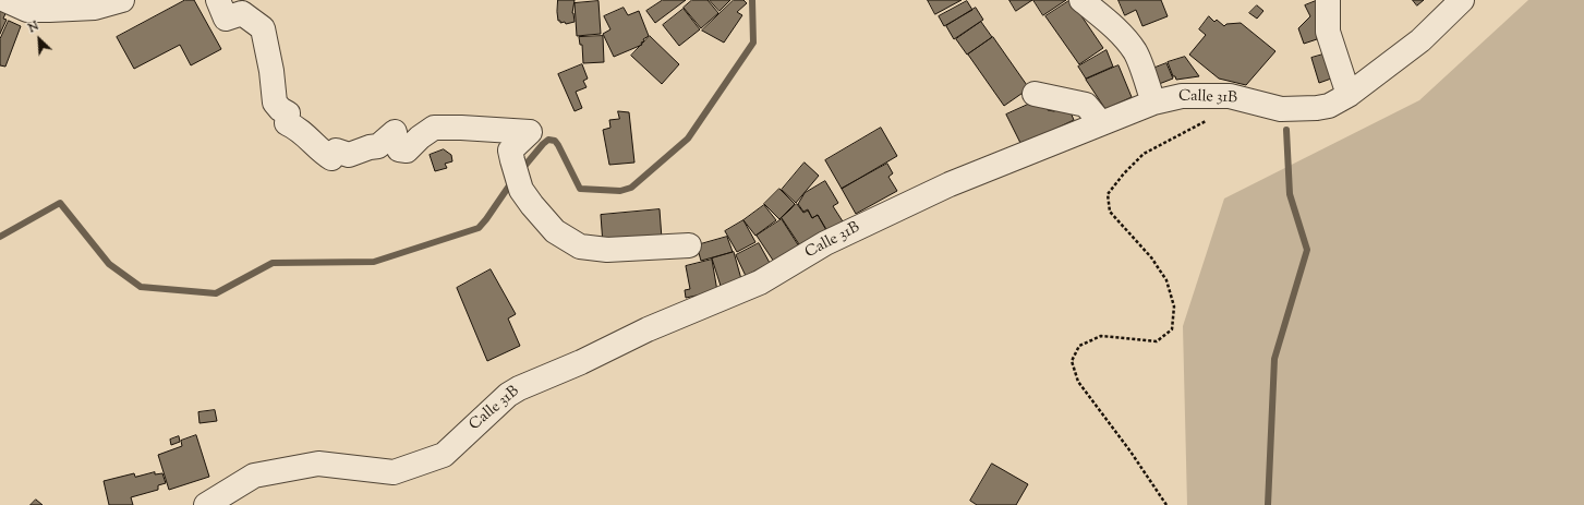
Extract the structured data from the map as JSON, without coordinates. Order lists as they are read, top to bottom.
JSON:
{
  "streets": {
    "street": ["Calle 31B"]
  },
  "north": "top left"
}
